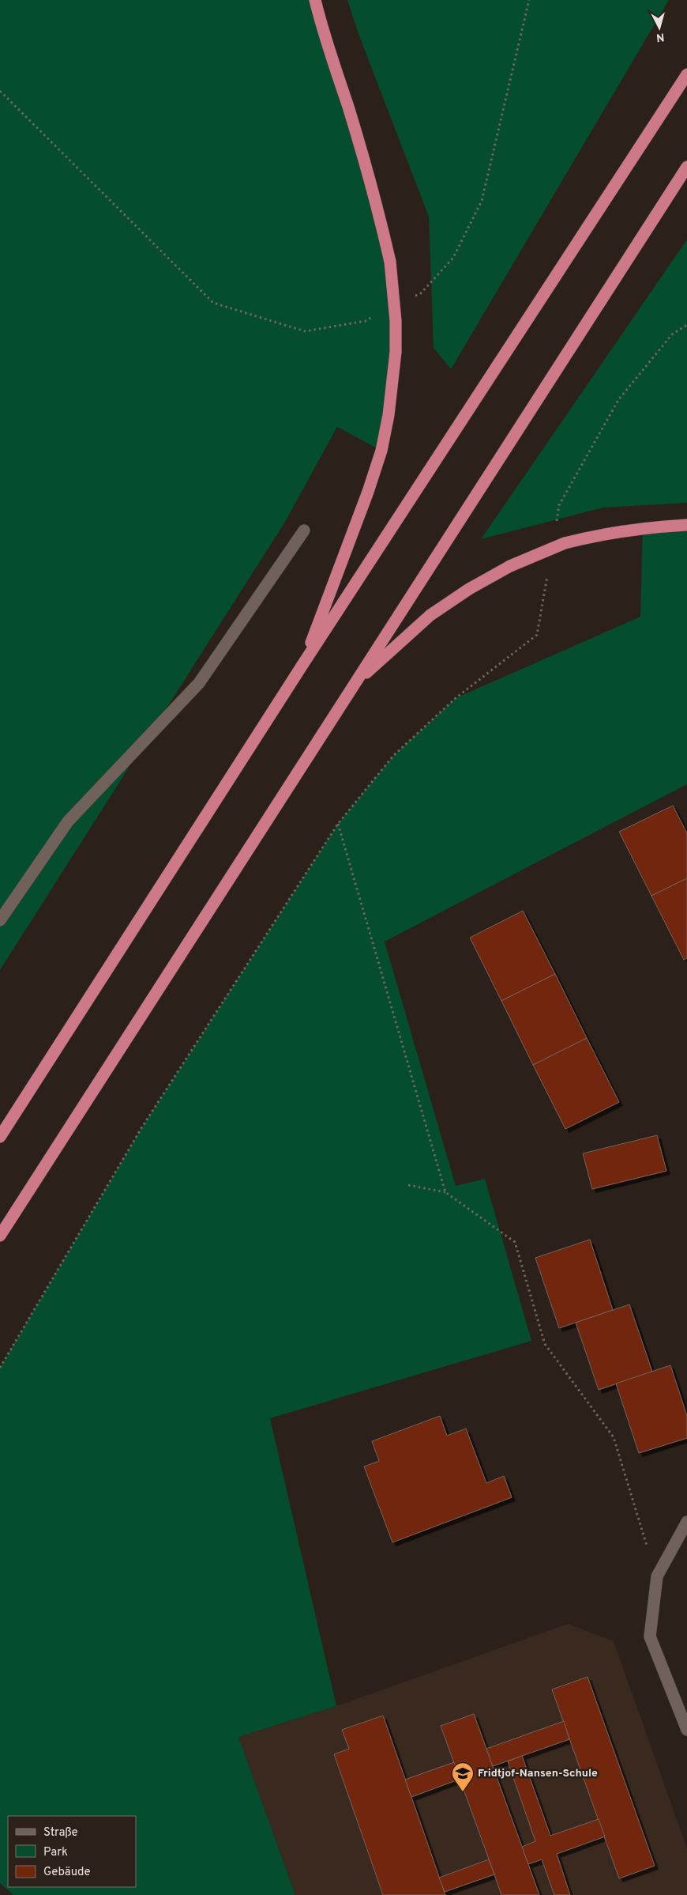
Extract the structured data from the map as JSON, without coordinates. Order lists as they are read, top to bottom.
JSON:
{
  "places": {
    "school or university": ["Fridtjof-Nansen-Schule"]
  },
  "legend": ["Straße", "Park", "Gebäude"],
  "north": "bottom"
}
